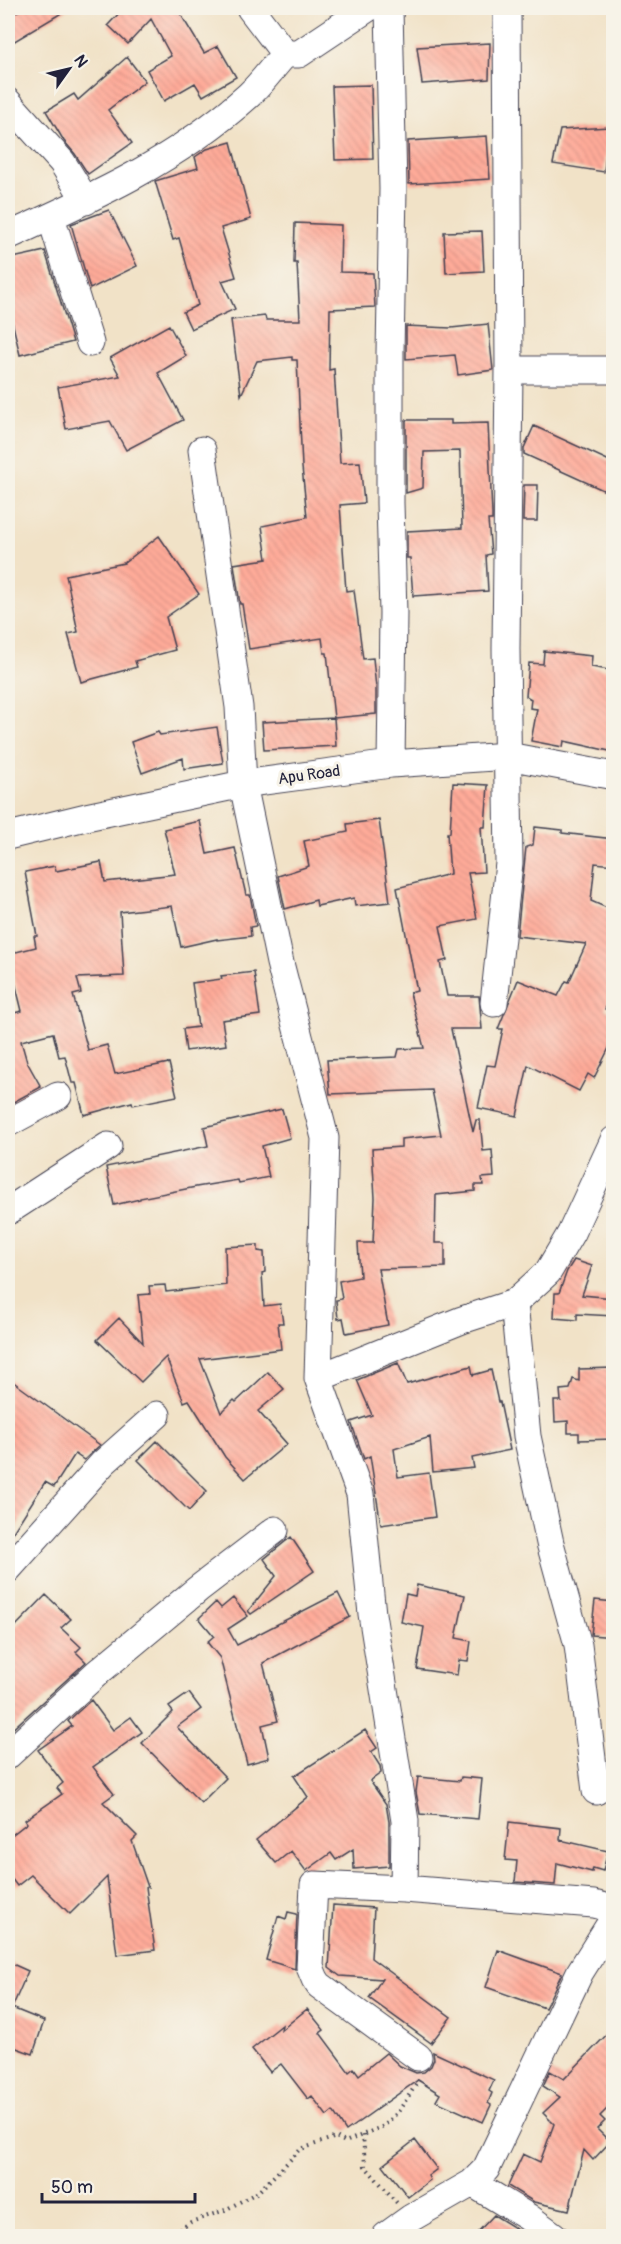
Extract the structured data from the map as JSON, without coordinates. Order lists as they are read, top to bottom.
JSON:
{
  "streets": {
    "street": ["Apu Road"]
  },
  "scale_bar": "50 m",
  "north": "top right"
}
